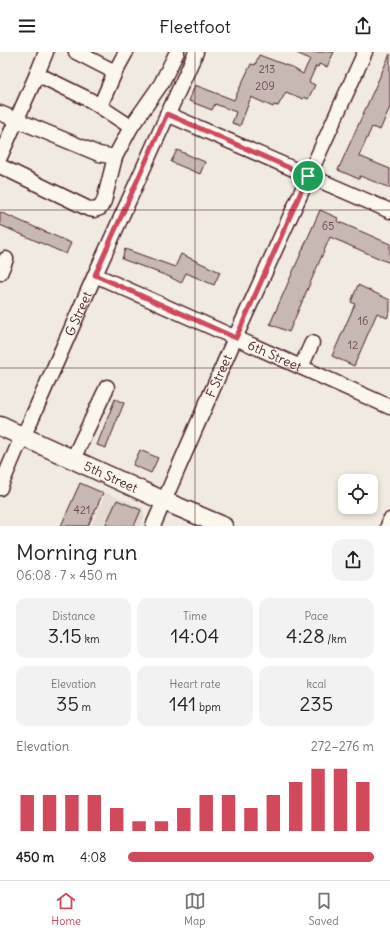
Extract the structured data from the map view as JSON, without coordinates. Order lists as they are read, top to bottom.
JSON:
{
  "streets": {
    "main road": ["5th Street"],
    "street": ["G Street", "6th Street", "F Street"]
  },
  "crossings": [
    ["G Street", "6th Street"],
    ["G Street", "5th Street"],
    ["6th Street", "F Street"],
    ["F Street", "5th Street"]
  ],
  "house_numbers": [
    "213",
    "209",
    "65",
    "16",
    "12",
    "421"
  ],
  "page": {
    "header": "Fleetfoot",
    "heading": ["Morning run", "06:08 · 7 × 450 m"],
    "stats": [
      ["Distance", "3.15 km"],
      ["Time", "14:04"],
      ["Pace", "4:28 /km"],
      ["Elevation", "35 m"],
      ["Heart rate", "141 bpm"],
      ["kcal", "235"]
    ],
    "chart": ["Elevation", "272–276 m"],
    "list": [
      {
        "name": "450 m",
        "note": "4:08"
      }
    ],
    "tabs": ["Home", "Map", "Saved"]
  }
}
